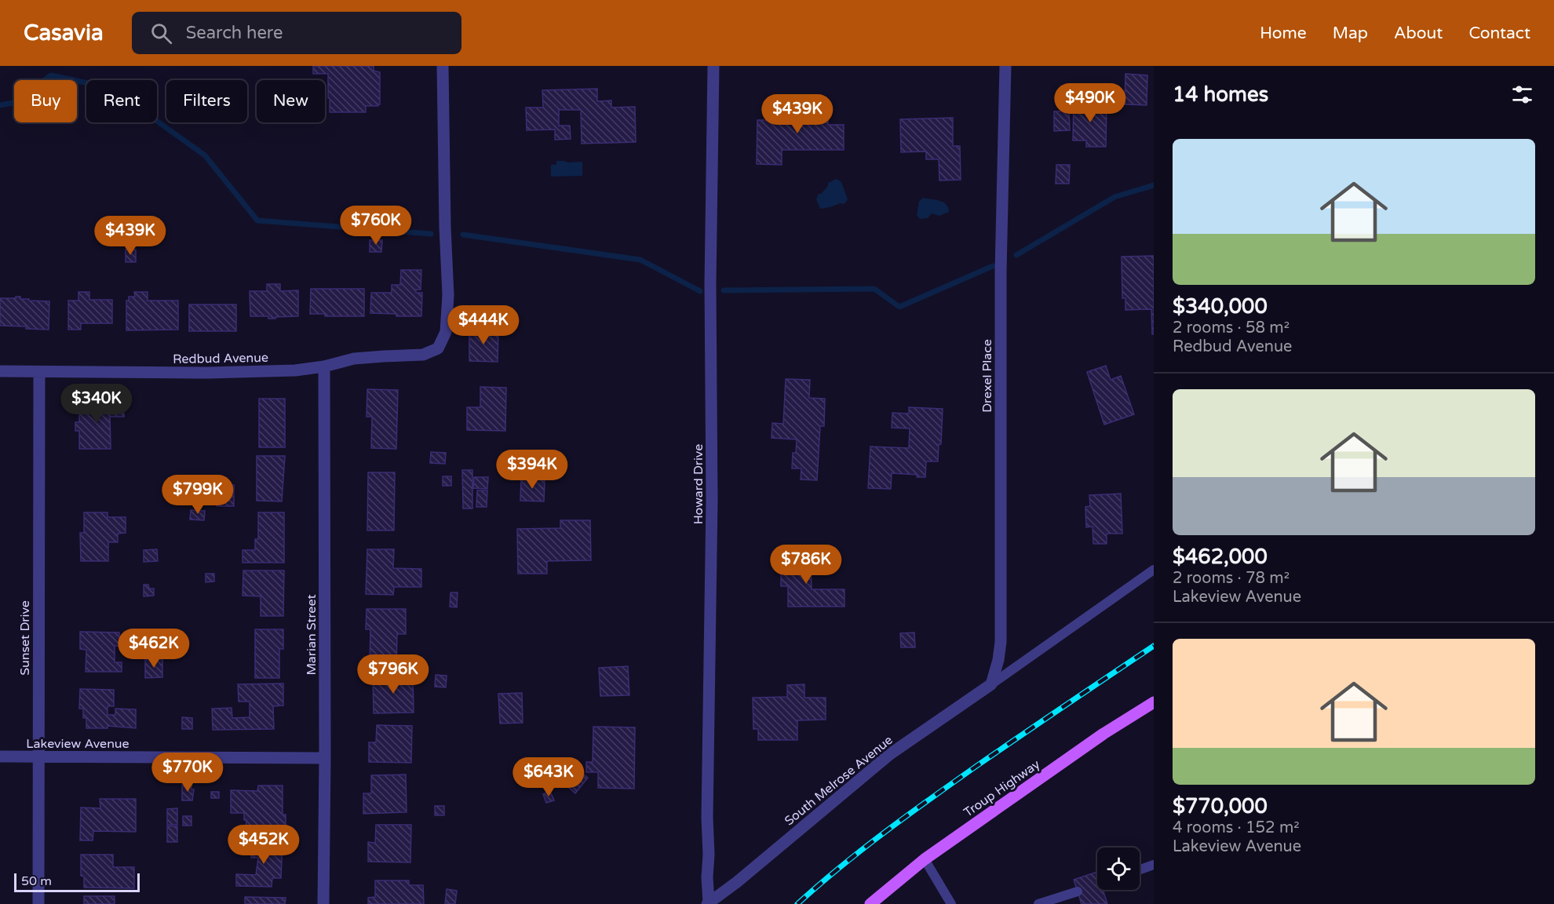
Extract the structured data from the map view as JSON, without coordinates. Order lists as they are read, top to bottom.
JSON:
{
  "streets": {
    "main road": ["Troup Highway"],
    "street": [
      "Redbud Avenue",
      "Drexel Place",
      "Howard Drive",
      "Marian Street",
      "Sunset Drive",
      "Lakeview Avenue",
      "South Melrose Avenue"
    ]
  },
  "crossings": [
    ["Redbud Avenue", "Marian Street"],
    ["Redbud Avenue", "Sunset Drive"],
    ["Drexel Place", "South Melrose Avenue"],
    ["Howard Drive", "South Melrose Avenue"],
    ["Marian Street", "Lakeview Avenue"],
    ["Sunset Drive", "Lakeview Avenue"]
  ],
  "scale_bar": "50 m",
  "page": {
    "header": "Casavia",
    "search": "Search here",
    "nav": [
      "Home",
      "Map",
      "About",
      "Contact"
    ],
    "heading": "14 homes",
    "chip": [
      "Buy",
      "Rent",
      "Filters",
      "New"
    ],
    "price": [
      "$490K",
      "$439K",
      "$760K",
      "$439K",
      "$444K",
      "$340K",
      "$394K",
      "$799K",
      "$786K",
      "$462K",
      "$796K",
      "$770K",
      "$643K",
      "$452K"
    ],
    "list": [
      {
        "name": "$340,000",
        "note": "2 rooms · 58 m² · Redbud Avenue"
      },
      {
        "name": "$462,000",
        "note": "2 rooms · 78 m² · Lakeview Avenue"
      },
      {
        "name": "$770,000",
        "note": "4 rooms · 152 m² · Lakeview Avenue"
      }
    ],
    "scale": "50 m"
  }
}
